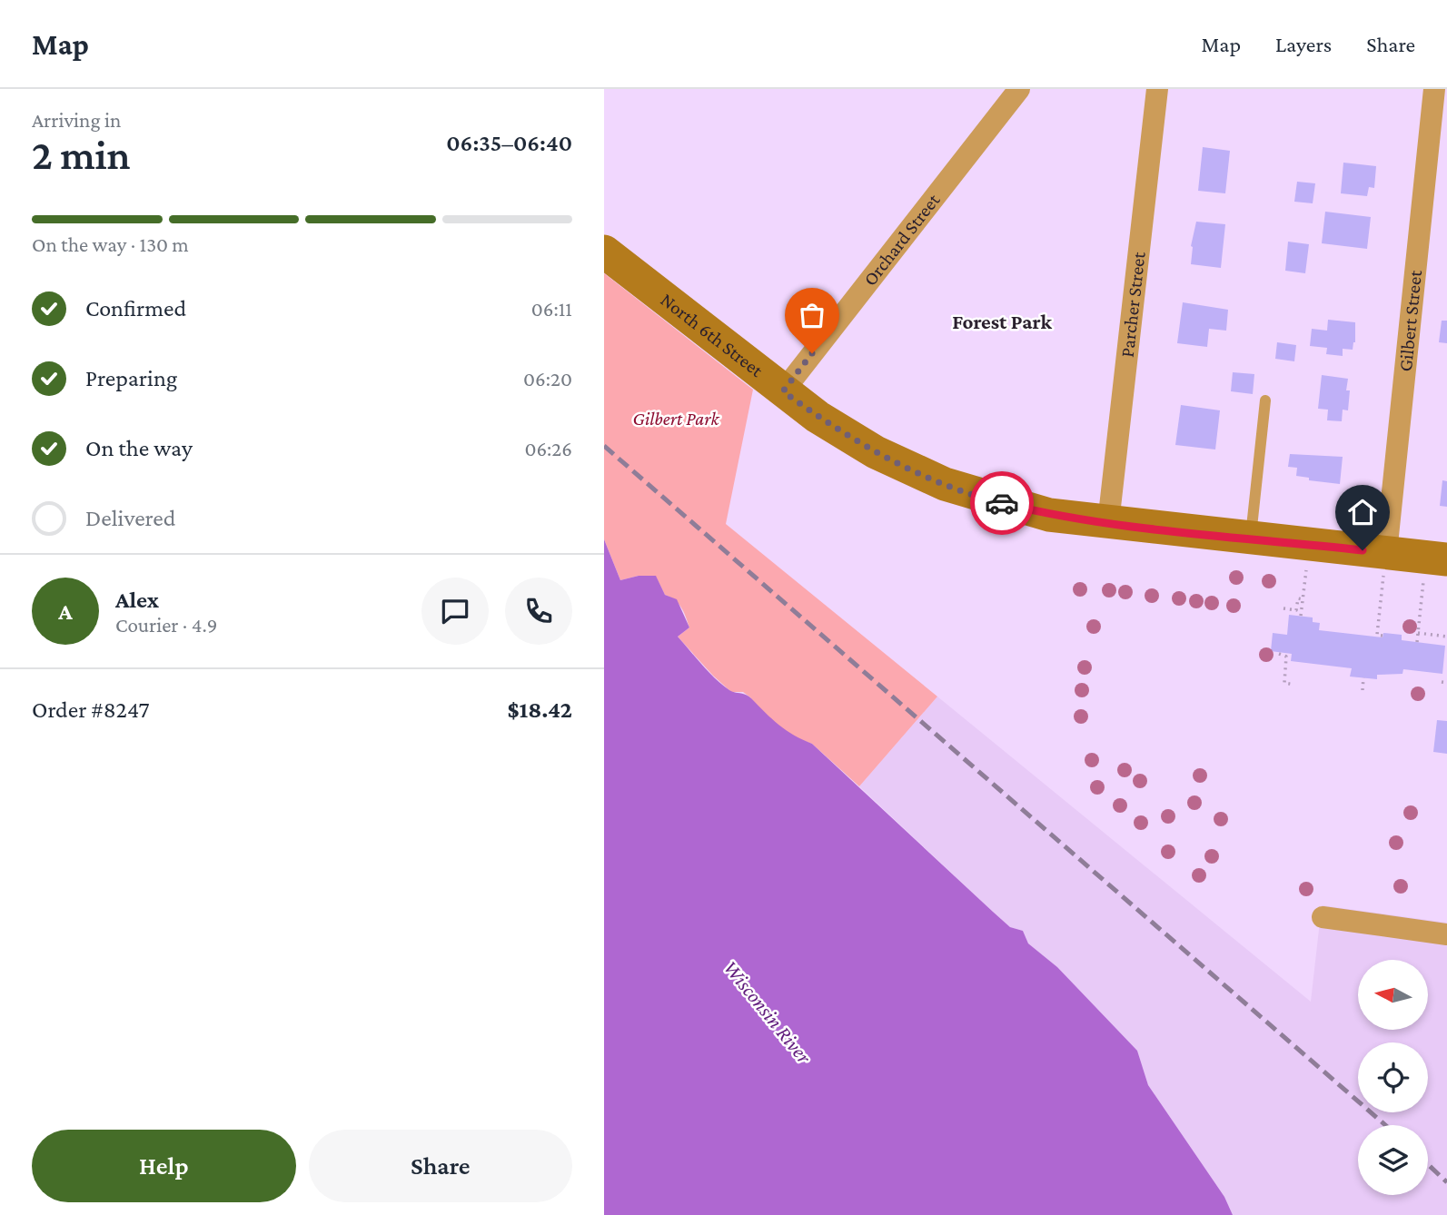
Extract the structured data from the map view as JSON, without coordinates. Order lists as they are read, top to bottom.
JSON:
{
  "streets": {
    "main road": ["North 6th Street"],
    "street": ["Orchard Street", "Parcher Street", "Gilbert Street"]
  },
  "crossings": [
    ["Orchard Street", "North 6th Street"],
    ["Parcher Street", "North 6th Street"],
    ["Gilbert Street", "North 6th Street"]
  ],
  "districts": ["Forest Park"],
  "water": ["Wisconsin River"],
  "parks": ["Gilbert Park"],
  "north": "left",
  "page": {
    "header": "Map",
    "nav": ["Map", "Layers", "Share"],
    "heading": ["2 min", "Arriving in", "06:35–06:40"],
    "panel": [
      "Alex",
      "Courier · 4.9",
      "Order #8247",
      "$18.42"
    ],
    "bar": "On the way · 130 m",
    "list": [
      ["Confirmed", "06:11"],
      ["Preparing", "06:20"],
      ["On the way", "06:26"],
      "Delivered"
    ],
    "round": "A",
    "buttons": ["Help", "Share"]
  }
}
